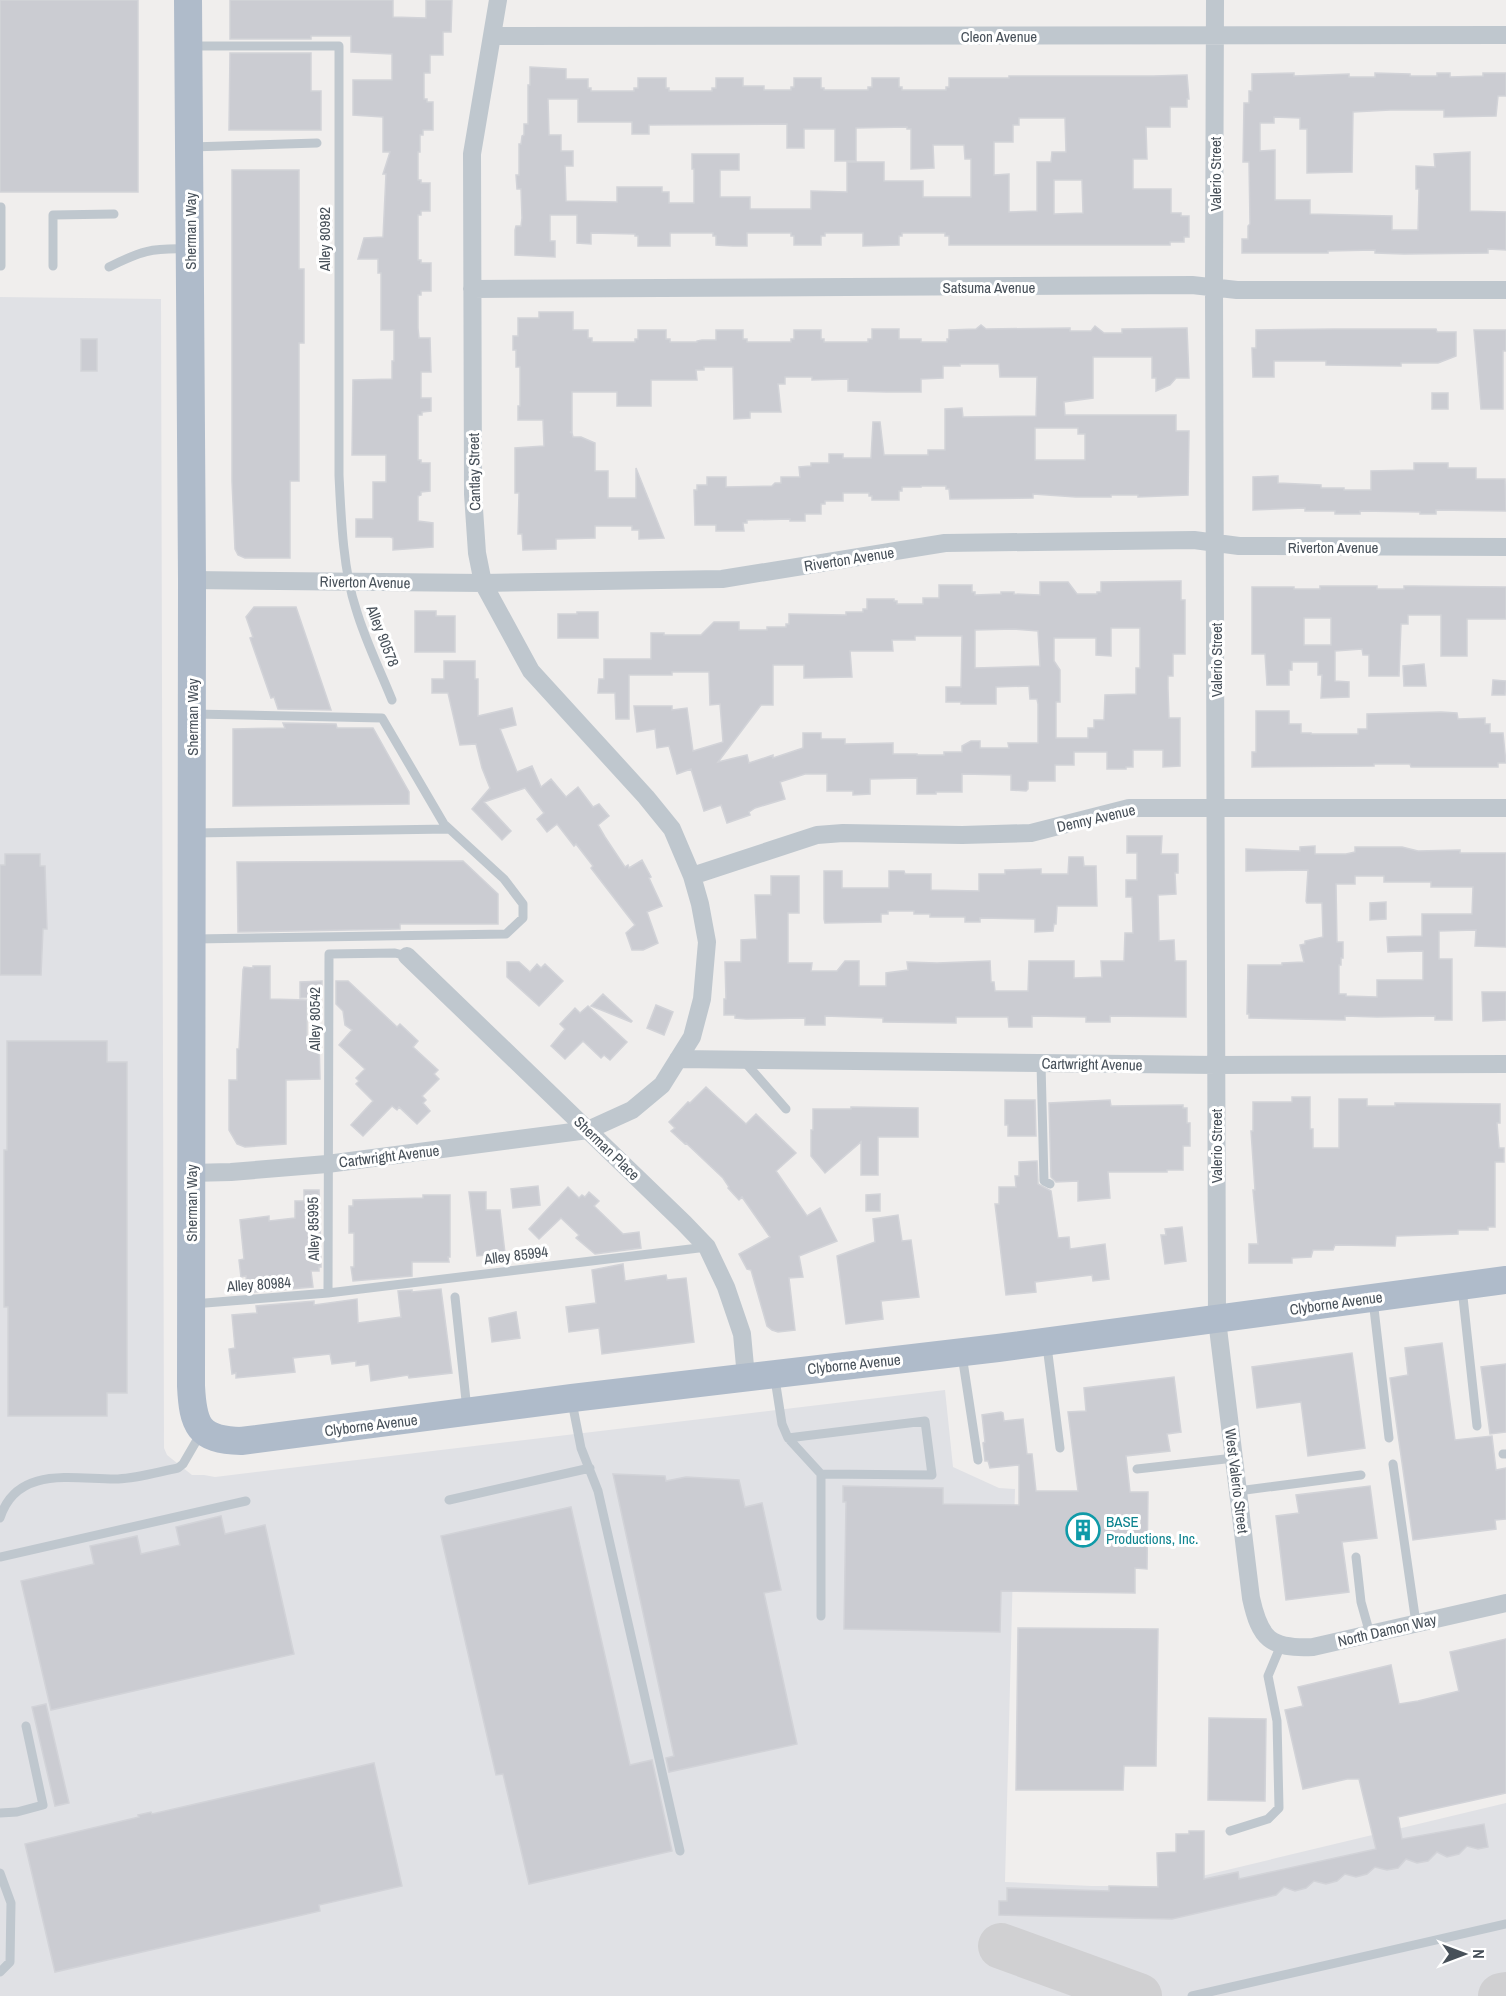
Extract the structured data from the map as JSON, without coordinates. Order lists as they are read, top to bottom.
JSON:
{
  "streets": {
    "main road": ["Sherman Way", "Clyborne Avenue"],
    "street": [
      "Cleon Avenue",
      "Valerio Street",
      "Satsuma Avenue",
      "Cantlay Street",
      "Riverton Avenue",
      "Denny Avenue",
      "Cartwright Avenue",
      "Sherman Place",
      "West Valerio Street",
      "North Damon Way"
    ],
    "lane": [
      "Alley 80982",
      "Alley 90578",
      "Alley 80542",
      "Alley 85995",
      "Alley 85994",
      "Alley 80984"
    ]
  },
  "crossings": [
    ["Cleon Avenue", "Valerio Street"],
    ["Cleon Avenue", "Cantlay Street"],
    ["Valerio Street", "Satsuma Avenue"],
    ["Valerio Street", "Riverton Avenue"],
    ["Valerio Street", "Denny Avenue"],
    ["Valerio Street", "Cartwright Avenue"],
    ["Valerio Street", "Clyborne Avenue"],
    ["Valerio Street", "West Valerio Street"],
    ["Sherman Way", "Alley 80982"],
    ["Sherman Way", "Riverton Avenue"],
    ["Sherman Way", "Cartwright Avenue"],
    ["Sherman Way", "Alley 80984"],
    ["Sherman Way", "Clyborne Avenue"],
    ["Alley 80982", "Riverton Avenue"],
    ["Alley 80982", "Alley 90578"],
    ["Satsuma Avenue", "Cantlay Street"],
    ["Cantlay Street", "Riverton Avenue"],
    ["Cantlay Street", "Denny Avenue"],
    ["Cantlay Street", "Cartwright Avenue"],
    ["Riverton Avenue", "Alley 90578"],
    ["Alley 80542", "Cartwright Avenue"],
    ["Alley 80542", "Sherman Place"],
    ["Alley 80542", "Alley 85995"],
    ["Cartwright Avenue", "Sherman Place"],
    ["Cartwright Avenue", "Alley 85995"],
    ["Sherman Place", "Alley 85994"],
    ["Sherman Place", "Clyborne Avenue"],
    ["Alley 85995", "Alley 85994"],
    ["Alley 85995", "Alley 80984"],
    ["Alley 85994", "Alley 80984"],
    ["Clyborne Avenue", "West Valerio Street"],
    ["West Valerio Street", "North Damon Way"]
  ],
  "places": {
    "building": ["BASE Productions, Inc."]
  },
  "north": "right"
}
